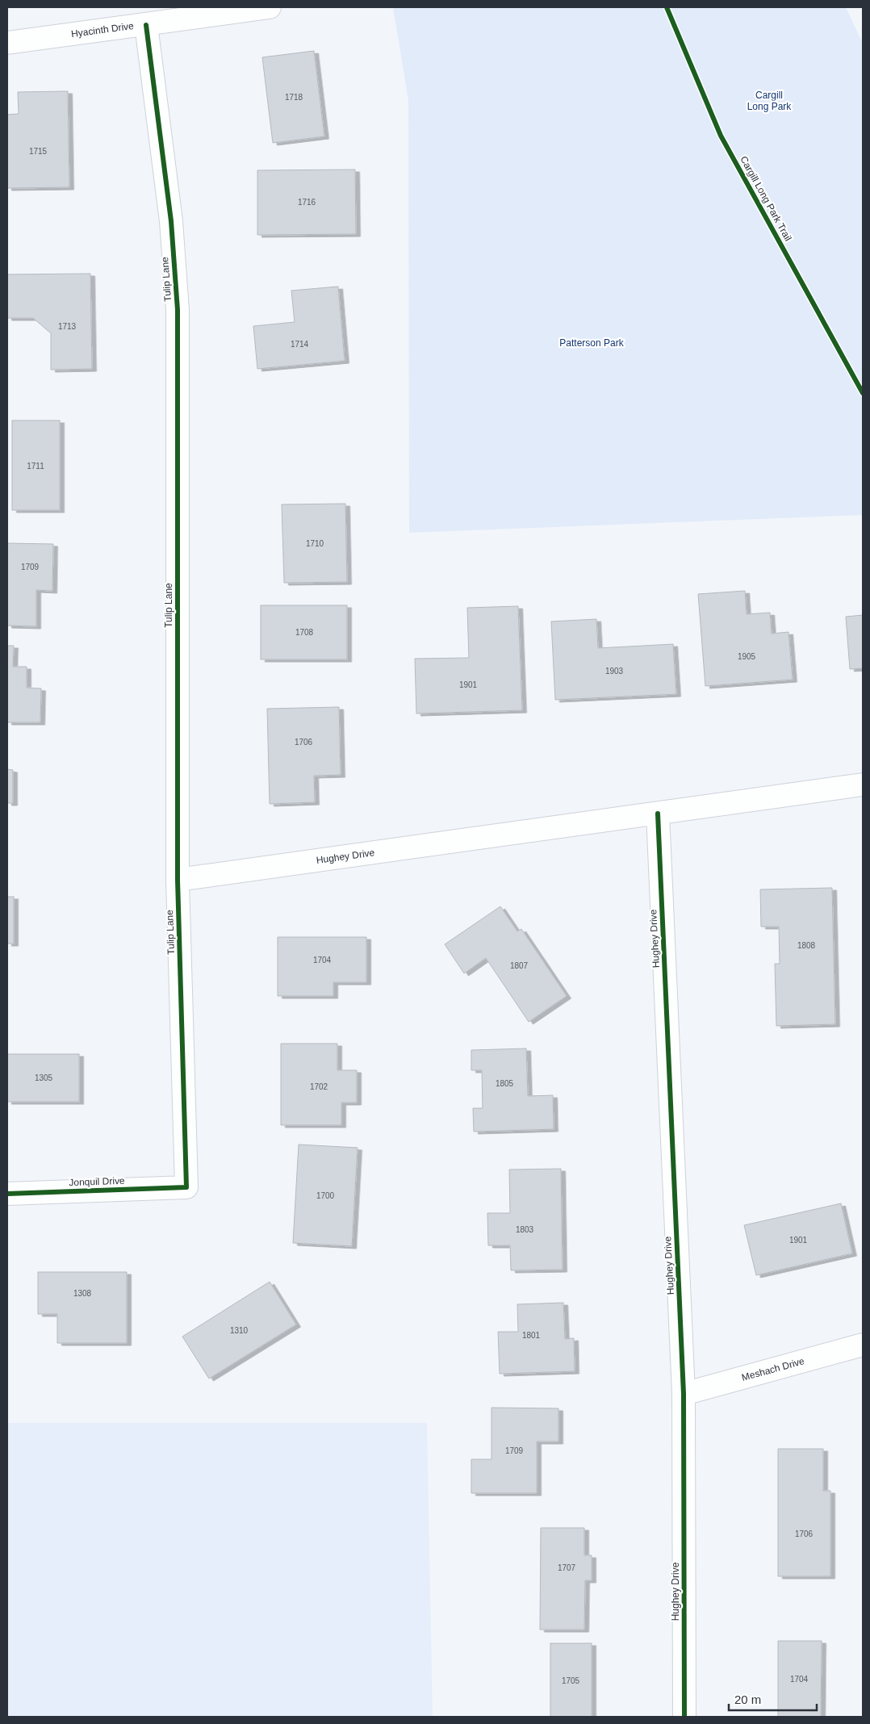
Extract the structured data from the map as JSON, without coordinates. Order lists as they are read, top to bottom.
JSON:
{
  "streets": {
    "street": [
      "Hyacinth Drive",
      "Tulip Lane",
      "Hughey Drive",
      "Jonquil Drive",
      "Meshach Drive"
    ],
    "cycle path": ["Cargill Long Park Trail"]
  },
  "crossings": [
    ["Hyacinth Drive", "Tulip Lane"],
    ["Tulip Lane", "Hughey Drive"],
    ["Tulip Lane", "Jonquil Drive"],
    ["Hughey Drive", "Meshach Drive"]
  ],
  "parks": ["Cargill Long Park", "Patterson Park"],
  "house_numbers": [
    "1718",
    "1715",
    "1716",
    "1713",
    "1714",
    "1711",
    "1710",
    "1709",
    "1708",
    "1905",
    "1903",
    "1901",
    "1706",
    "1808",
    "1704",
    "1807",
    "1305",
    "1805",
    "1702",
    "1700",
    "1803",
    "1901",
    "1308",
    "1310",
    "1801",
    "1709",
    "1706",
    "1707",
    "1704",
    "1705"
  ],
  "scale_bar": "20 m"
}
